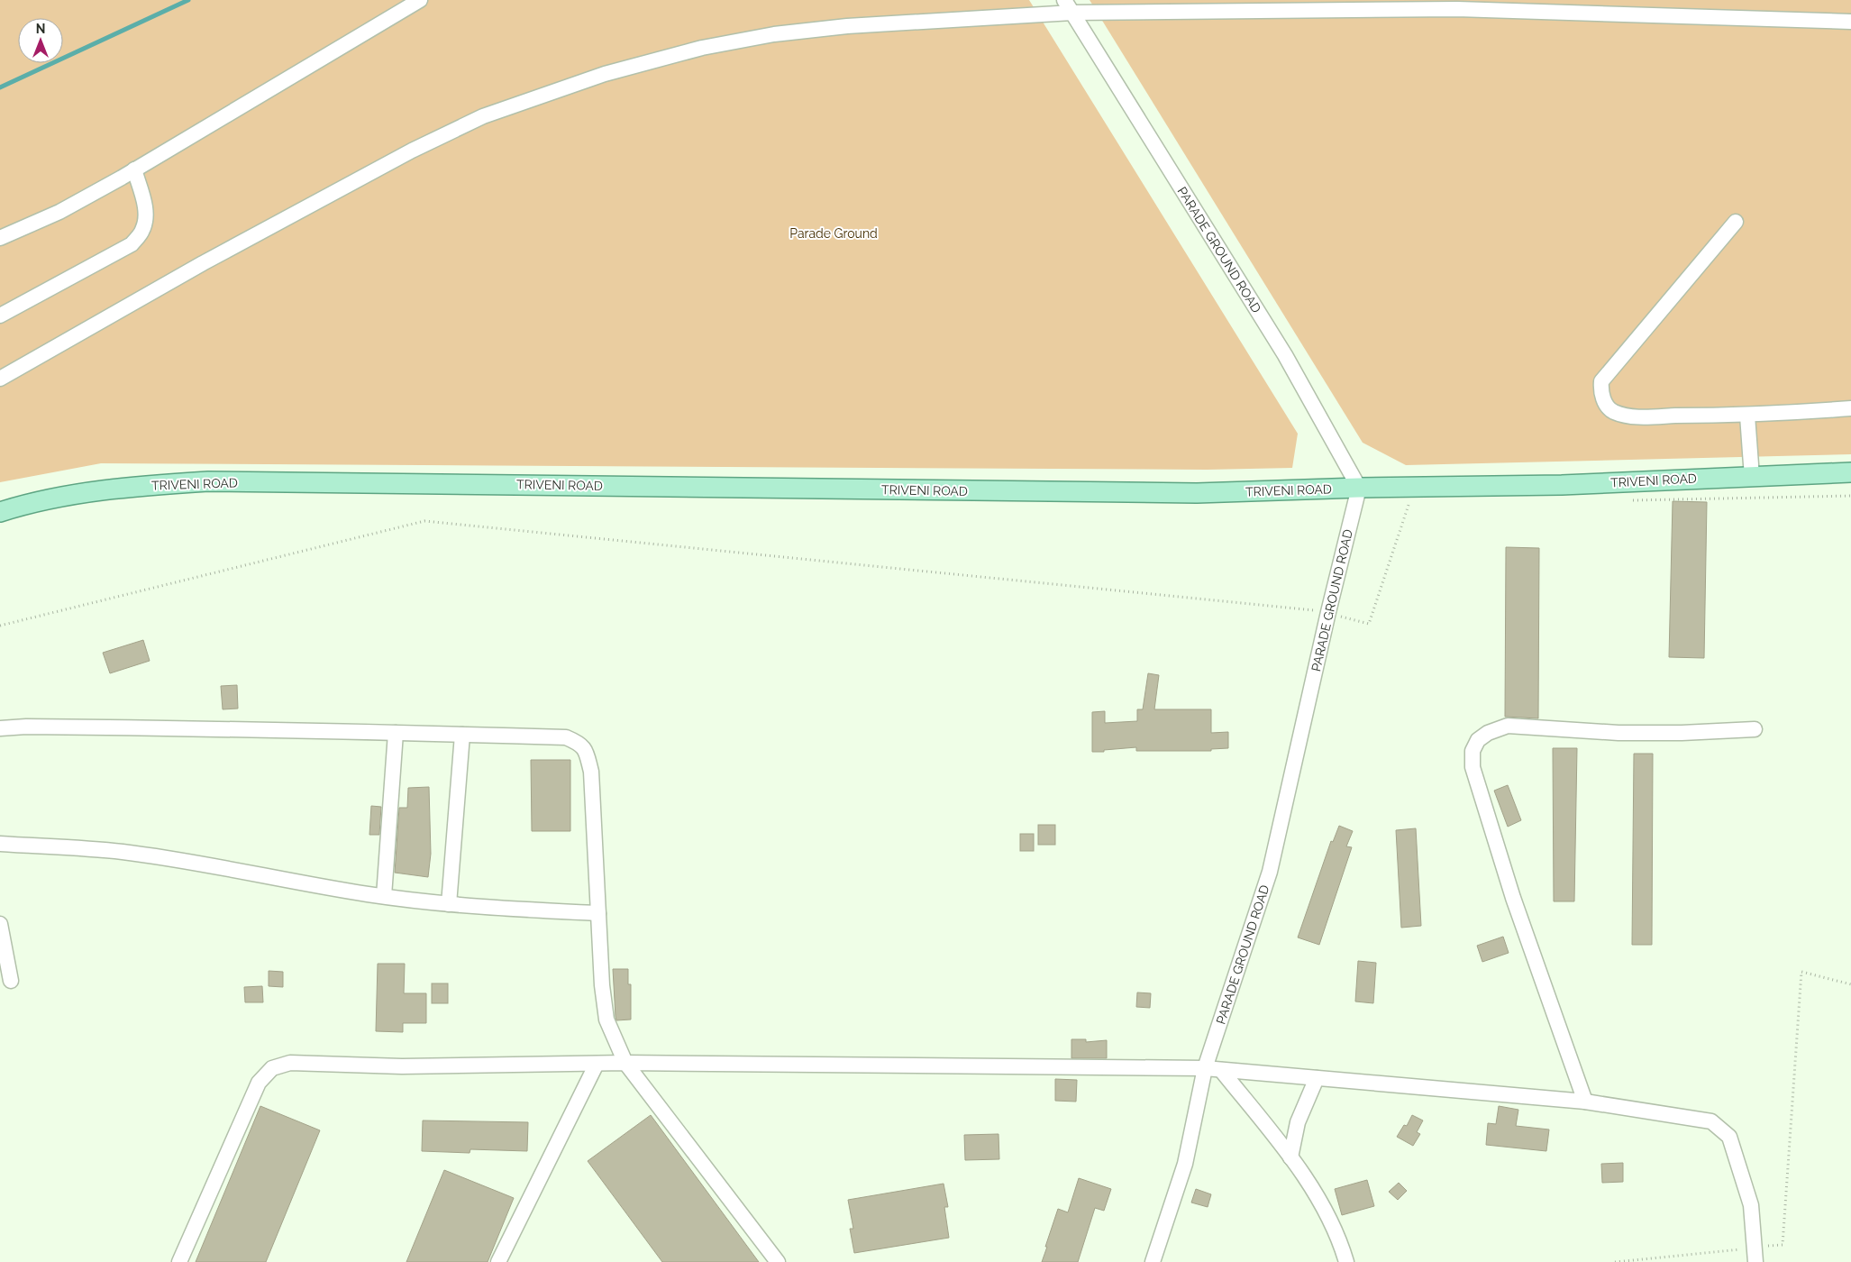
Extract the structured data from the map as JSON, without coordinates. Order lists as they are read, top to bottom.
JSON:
{
  "streets": {
    "main road": ["TRIVENI ROAD"],
    "street": ["PARADE GROUND ROAD"]
  },
  "crossings": [
    ["PARADE GROUND ROAD", "TRIVENI ROAD"]
  ],
  "parks": ["Parade Ground"],
  "north": "top"
}
